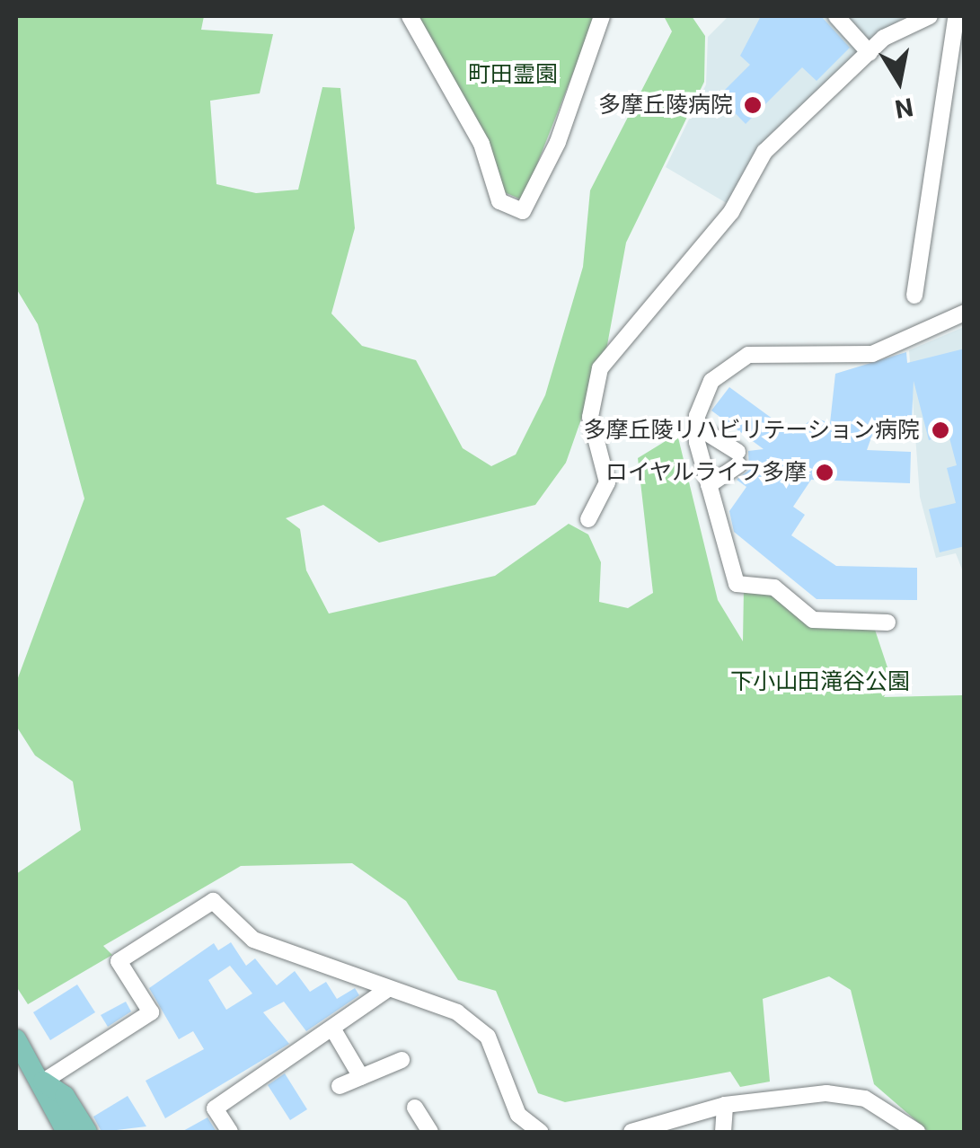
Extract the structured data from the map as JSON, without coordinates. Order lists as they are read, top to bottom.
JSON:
{
  "parks": ["町田霊園", "下小山田滝谷公園"],
  "places": ["多摩丘陵病院", "多摩丘陵リハビリテーション病院", "ロイヤルライフ多摩"],
  "north": "bottom"
}
